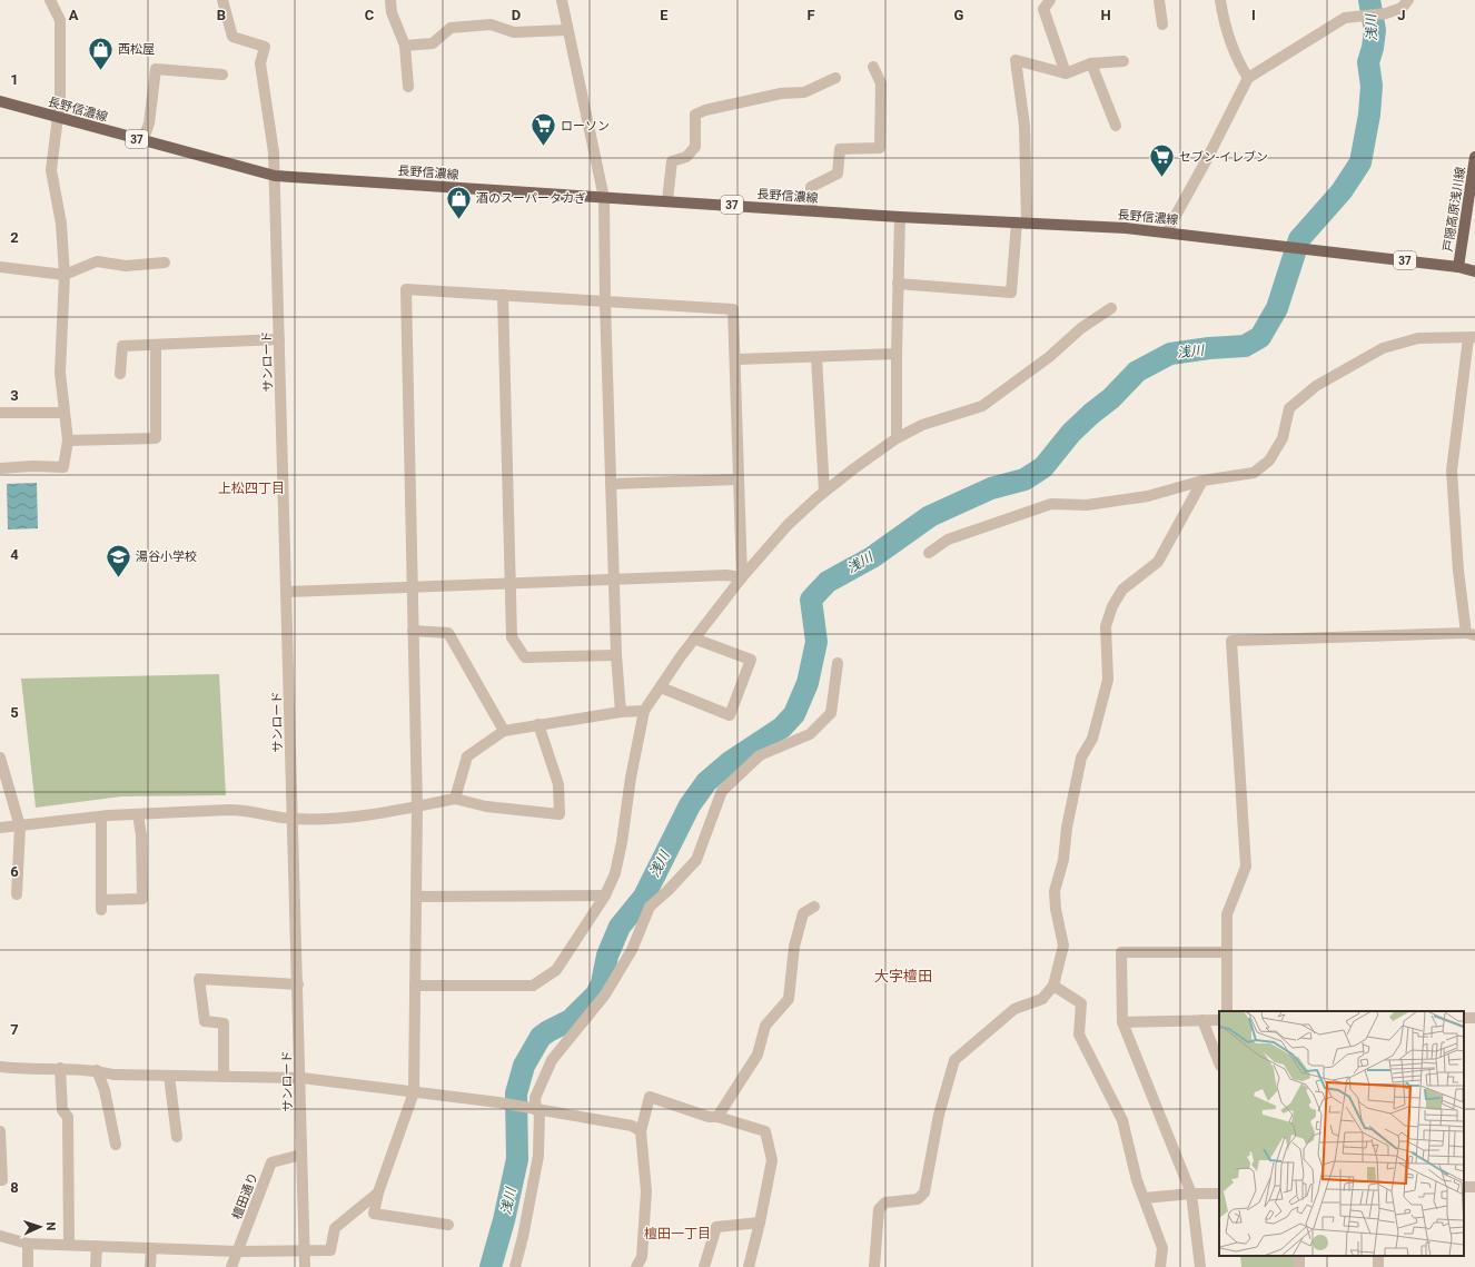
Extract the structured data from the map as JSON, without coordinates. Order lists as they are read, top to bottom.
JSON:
{
  "streets": {
    "main road": ["長野信濃線", "37", "戸隠高原浅川線"],
    "street": ["サンロード", "檀田通り"]
  },
  "crossings": [
    ["長野信濃線", "戸隠高原浅川線"],
    ["長野信濃線", "サンロード"],
    ["サンロード", "檀田通り"]
  ],
  "districts": ["上松四丁目", "大字檀田", "檀田一丁目"],
  "water": ["浅川"],
  "places": {
    "shop": ["西松屋", "酒のスーパータカぎ"],
    "supermarket": ["ローソン", "セブン-イレブン"],
    "school or university": ["湯谷小学校"]
  },
  "north": "right",
  "grid": {
    "columns": [
      "A",
      "B",
      "C",
      "D",
      "E",
      "F",
      "G",
      "H",
      "I",
      "J"
    ],
    "rows": [
      "1",
      "2",
      "3",
      "4",
      "5",
      "6",
      "7",
      "8"
    ]
  }
}
